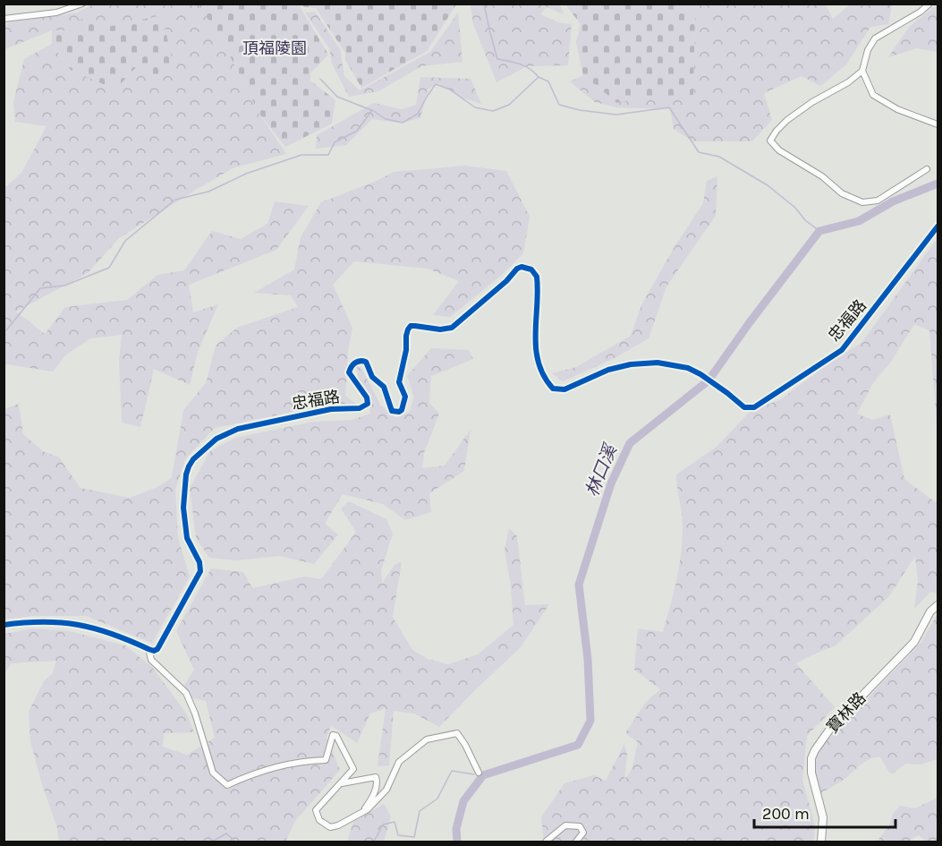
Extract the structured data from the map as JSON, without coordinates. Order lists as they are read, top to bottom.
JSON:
{
  "streets": {
    "main road": ["寶林路"],
    "street": ["忠福路"]
  },
  "water": ["林口溪"],
  "parks": ["頂福陵園"],
  "scale_bar": "200 m"
}
